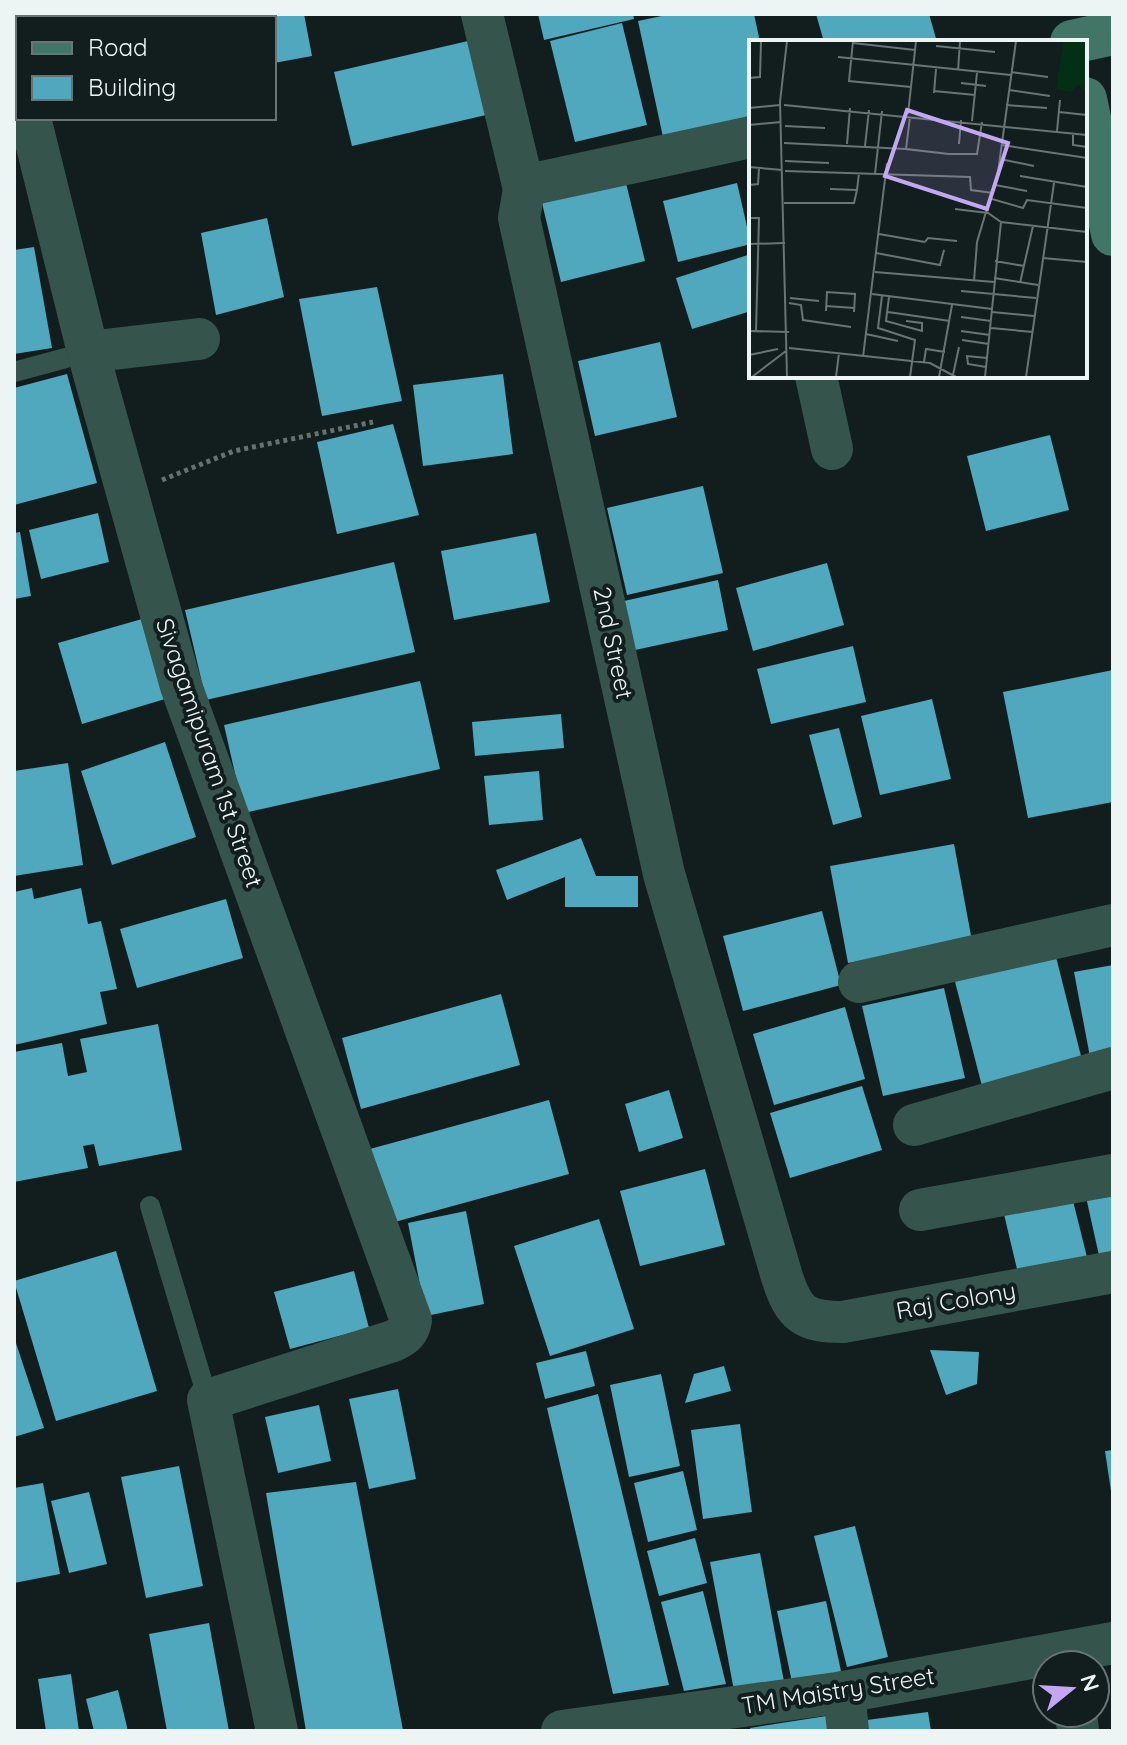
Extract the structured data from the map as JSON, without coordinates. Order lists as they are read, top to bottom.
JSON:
{
  "streets": {
    "street": [
      "2nd Street",
      "Sivagamipuram 1st Street",
      "Raj Colony",
      "TM Maistry Street"
    ]
  },
  "crossings": [
    ["2nd Street", "Raj Colony"]
  ],
  "legend": ["Road", "Building"],
  "north": "right"
}
